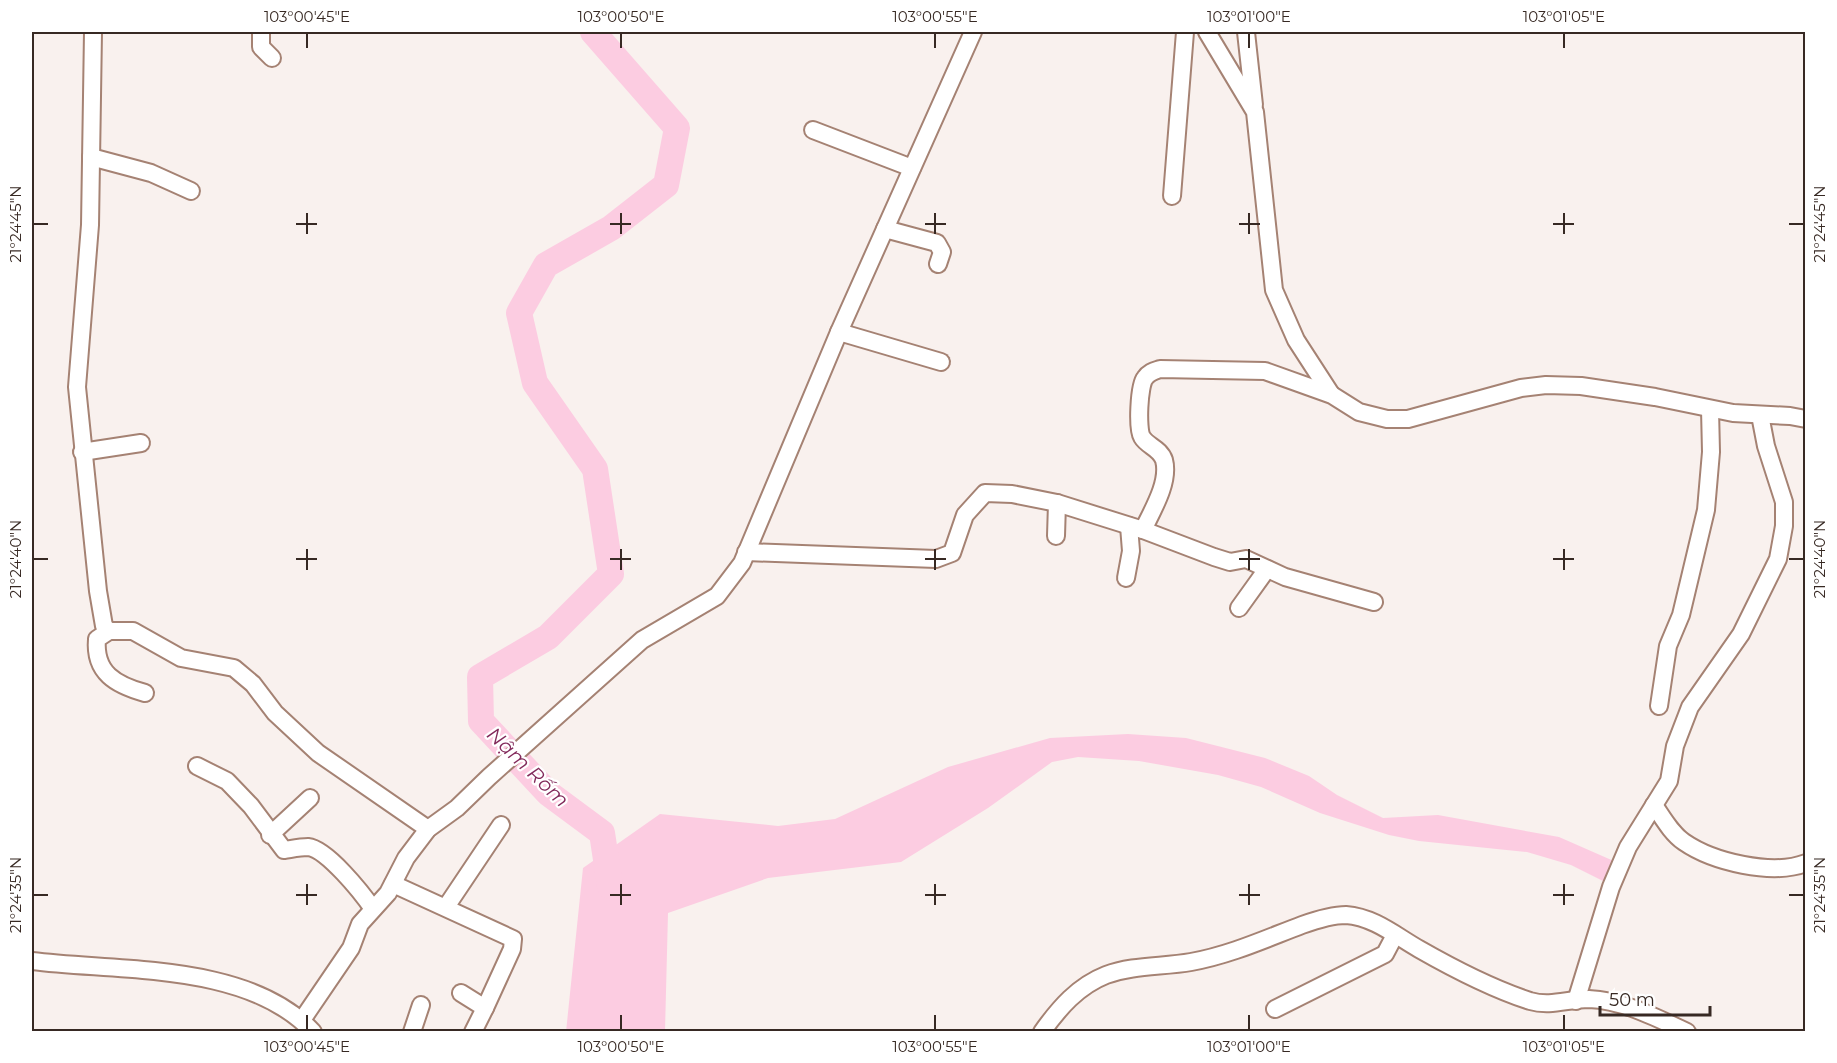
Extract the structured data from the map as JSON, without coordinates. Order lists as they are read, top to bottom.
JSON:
{
  "water": ["Nậm Rốm"],
  "scale_bar": "50 m",
  "coordinates": [
    "103°00'45\"E",
    "103°00'50\"E",
    "103°00'55\"E",
    "103°01'00\"E",
    "103°01'05\"E",
    "21°24'45\"N",
    "21°24'40\"N",
    "21°24'35\"N"
  ]
}
